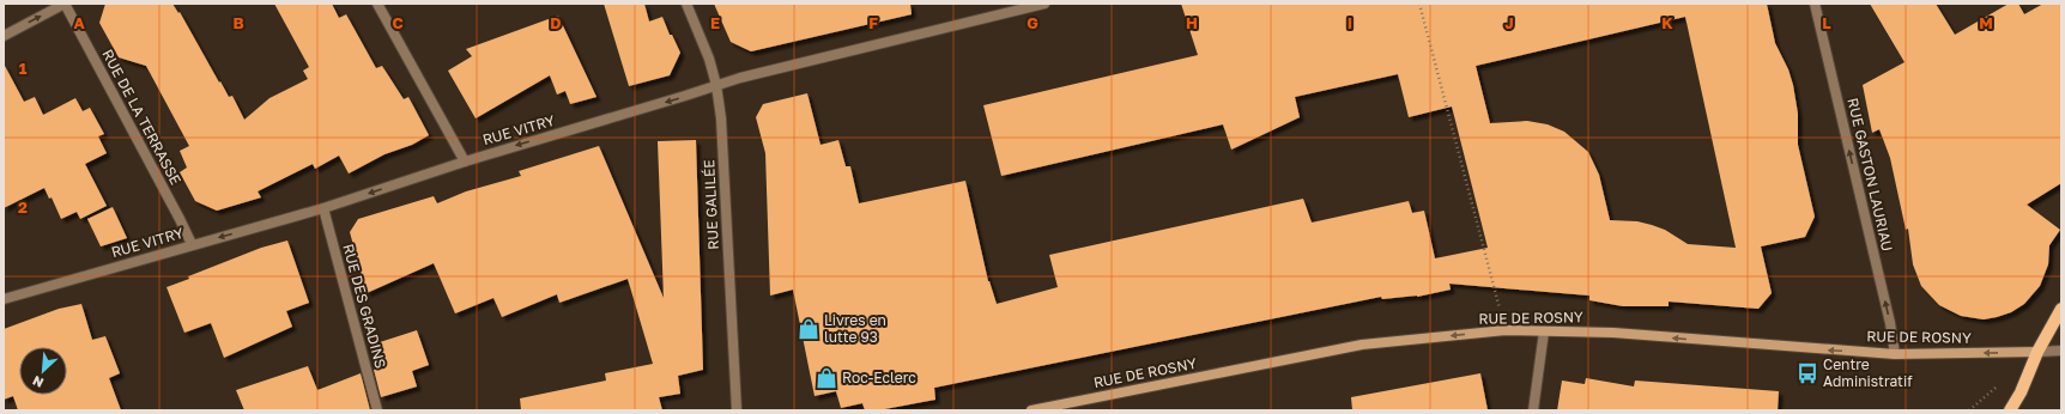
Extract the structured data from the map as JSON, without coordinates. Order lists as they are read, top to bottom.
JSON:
{
  "streets": {
    "main road": ["RUE DE ROSNY"],
    "street": [
      "RUE DE LA TERRASSE",
      "RUE VITRY",
      "RUE GASTON LAURIAU",
      "RUE GALILÉE",
      "RUE DES GRADINS"
    ]
  },
  "crossings": [
    ["RUE DE LA TERRASSE", "RUE VITRY"],
    ["RUE VITRY", "RUE GALILÉE"],
    ["RUE VITRY", "RUE DES GRADINS"],
    ["RUE GASTON LAURIAU", "RUE DE ROSNY"]
  ],
  "one_way": ["RUE VITRY", "RUE GASTON LAURIAU", "RUE DE ROSNY"],
  "places": {
    "shop": ["Livres en lutte 93", "Roc-Eclerc"],
    "bus stop": ["Centre Administratif"]
  },
  "north": "bottom left",
  "grid": {
    "columns": [
      "A",
      "B",
      "C",
      "D",
      "E",
      "F",
      "G",
      "H",
      "I",
      "J",
      "K",
      "L",
      "M"
    ],
    "rows": ["1", "2"]
  }
}
